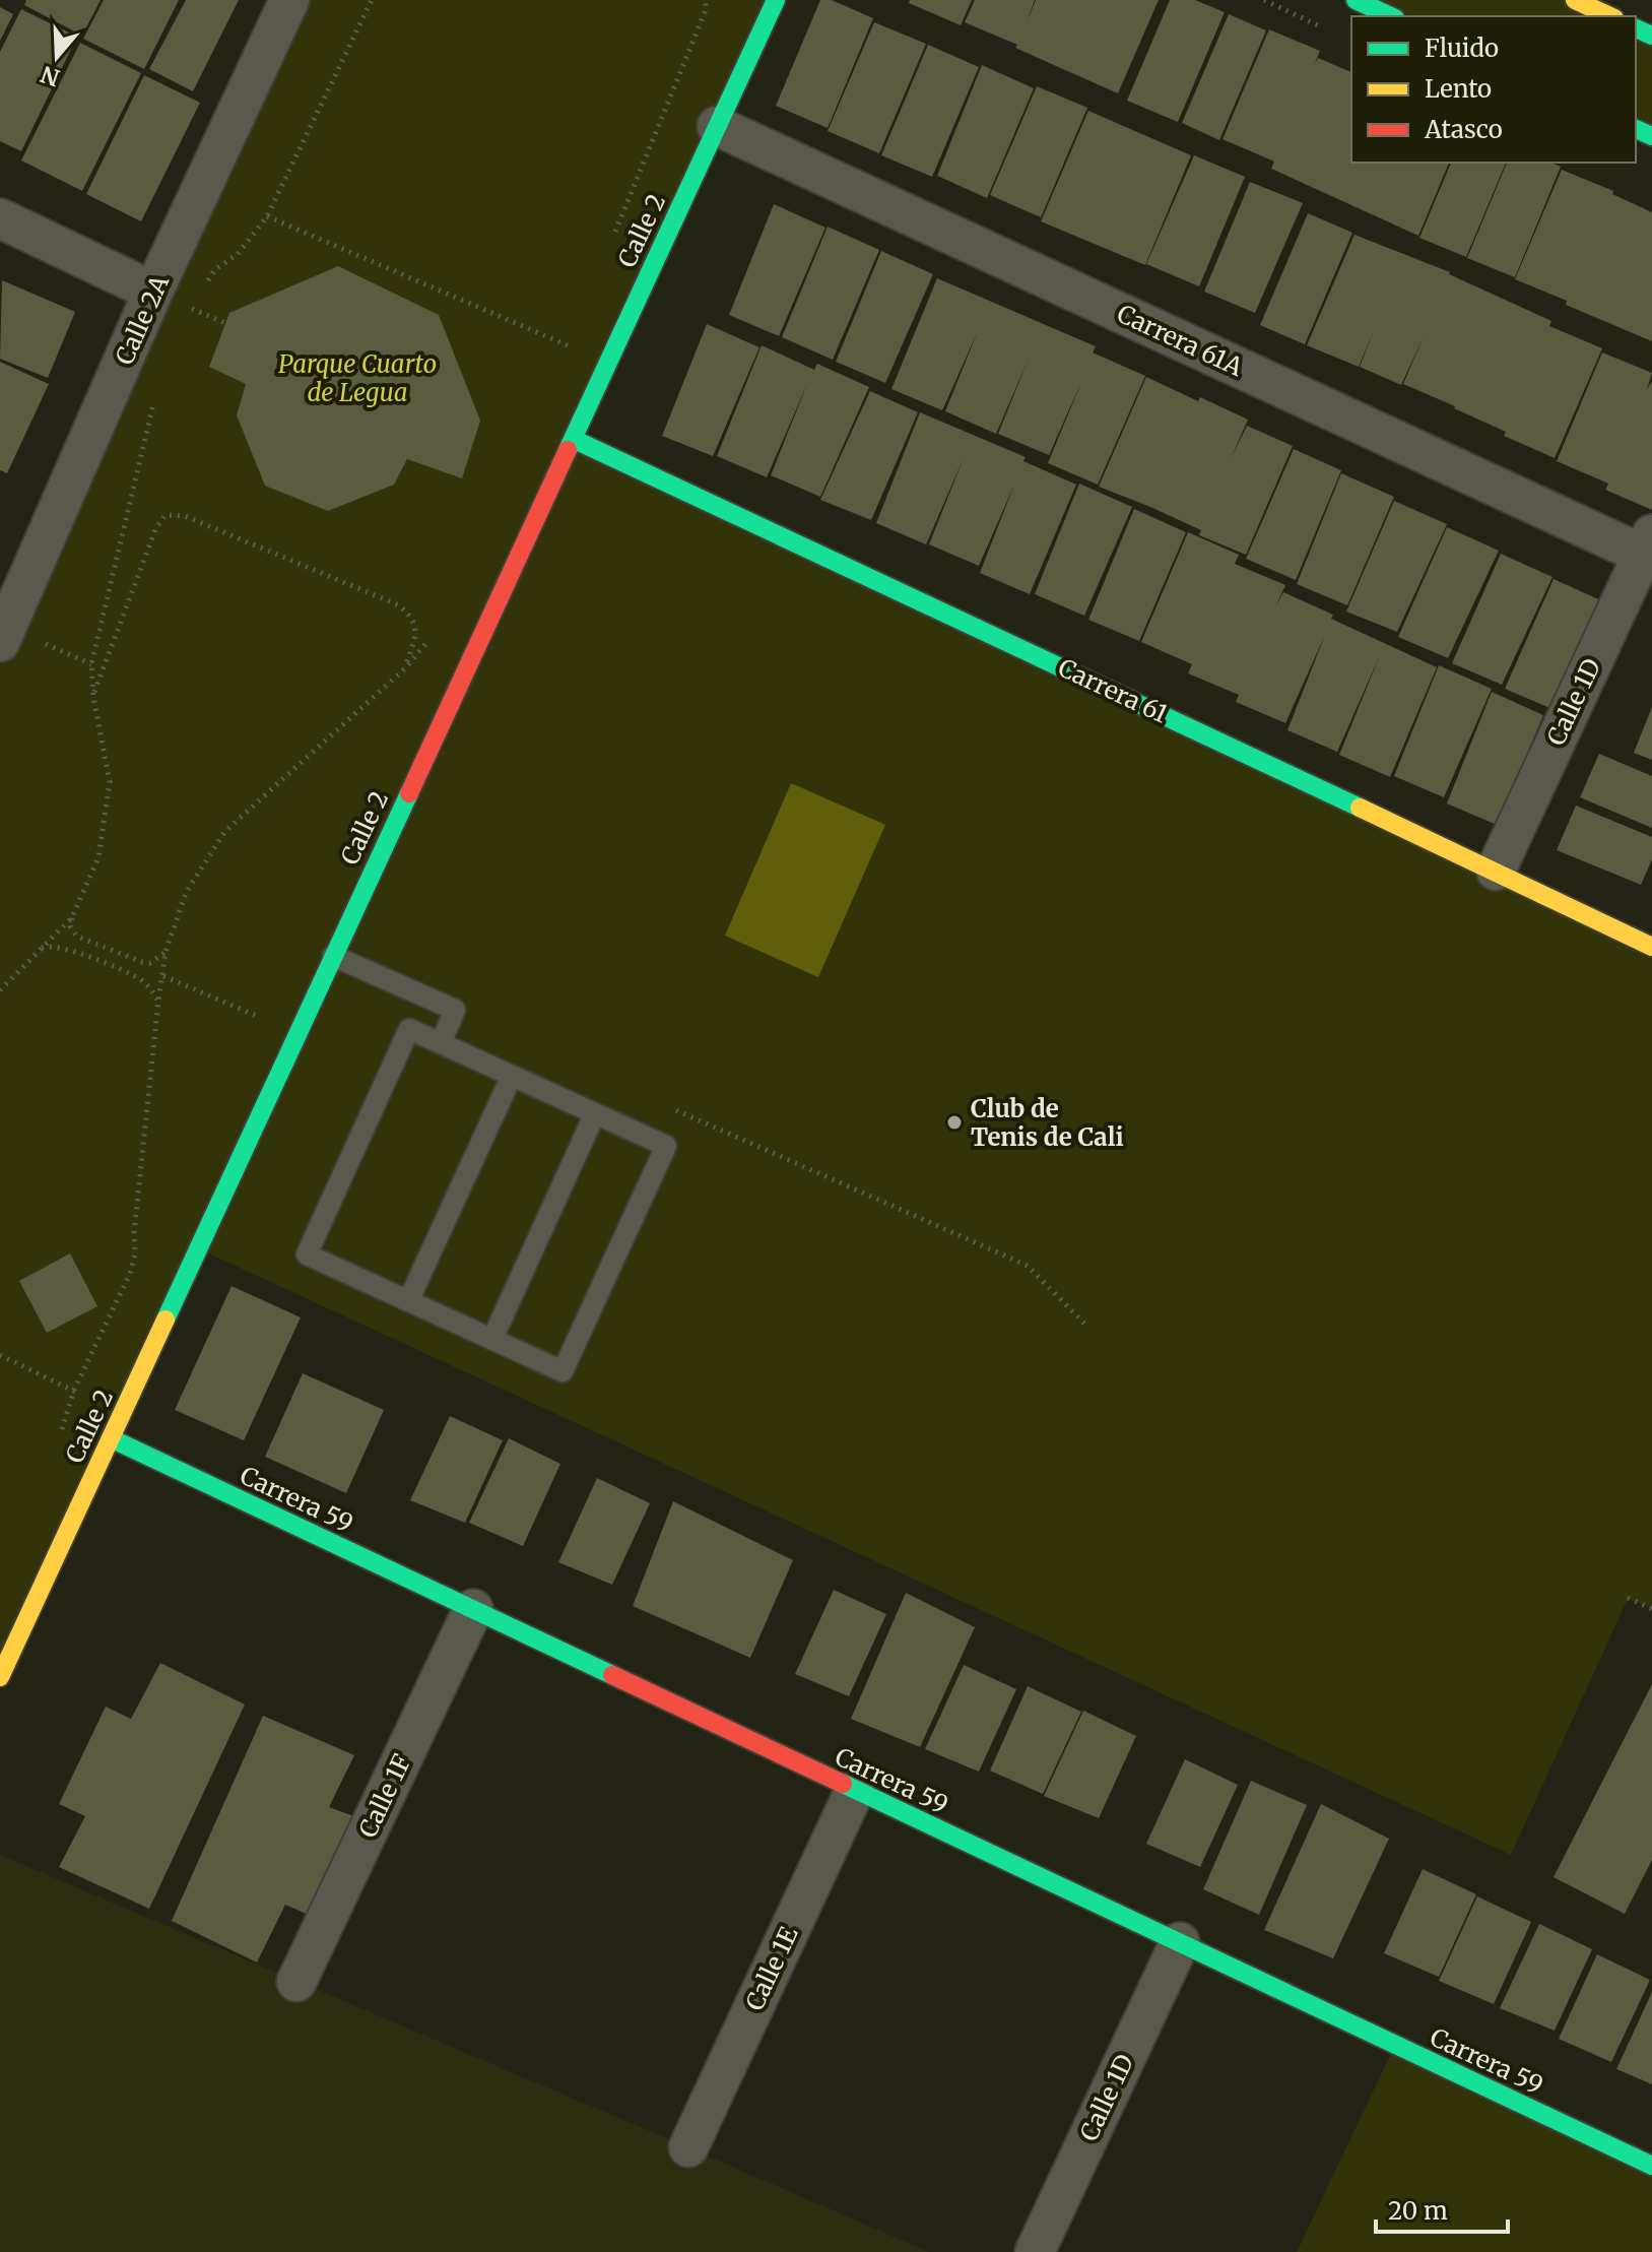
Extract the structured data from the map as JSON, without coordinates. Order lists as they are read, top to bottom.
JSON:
{
  "streets": {
    "street": [
      "Calle 2",
      "Calle 2A",
      "Carrera 61A",
      "Carrera 61",
      "Calle 1D",
      "Carrera 59",
      "Calle 1F",
      "Calle 1E"
    ]
  },
  "crossings": [
    ["Calle 2", "Carrera 61A"],
    ["Calle 2", "Carrera 61"],
    ["Calle 2", "Carrera 59"],
    ["Carrera 61A", "Calle 1D"],
    ["Carrera 61", "Calle 1D"],
    ["Calle 1D", "Carrera 59"],
    ["Carrera 59", "Calle 1F"],
    ["Carrera 59", "Calle 1E"]
  ],
  "parks": ["Parque Cuarto de Legua"],
  "places": ["Club de Tenis de Cali"],
  "legend": ["Fluido", "Lento", "Atasco"],
  "scale_bar": "20 m",
  "north": "bottom"
}
